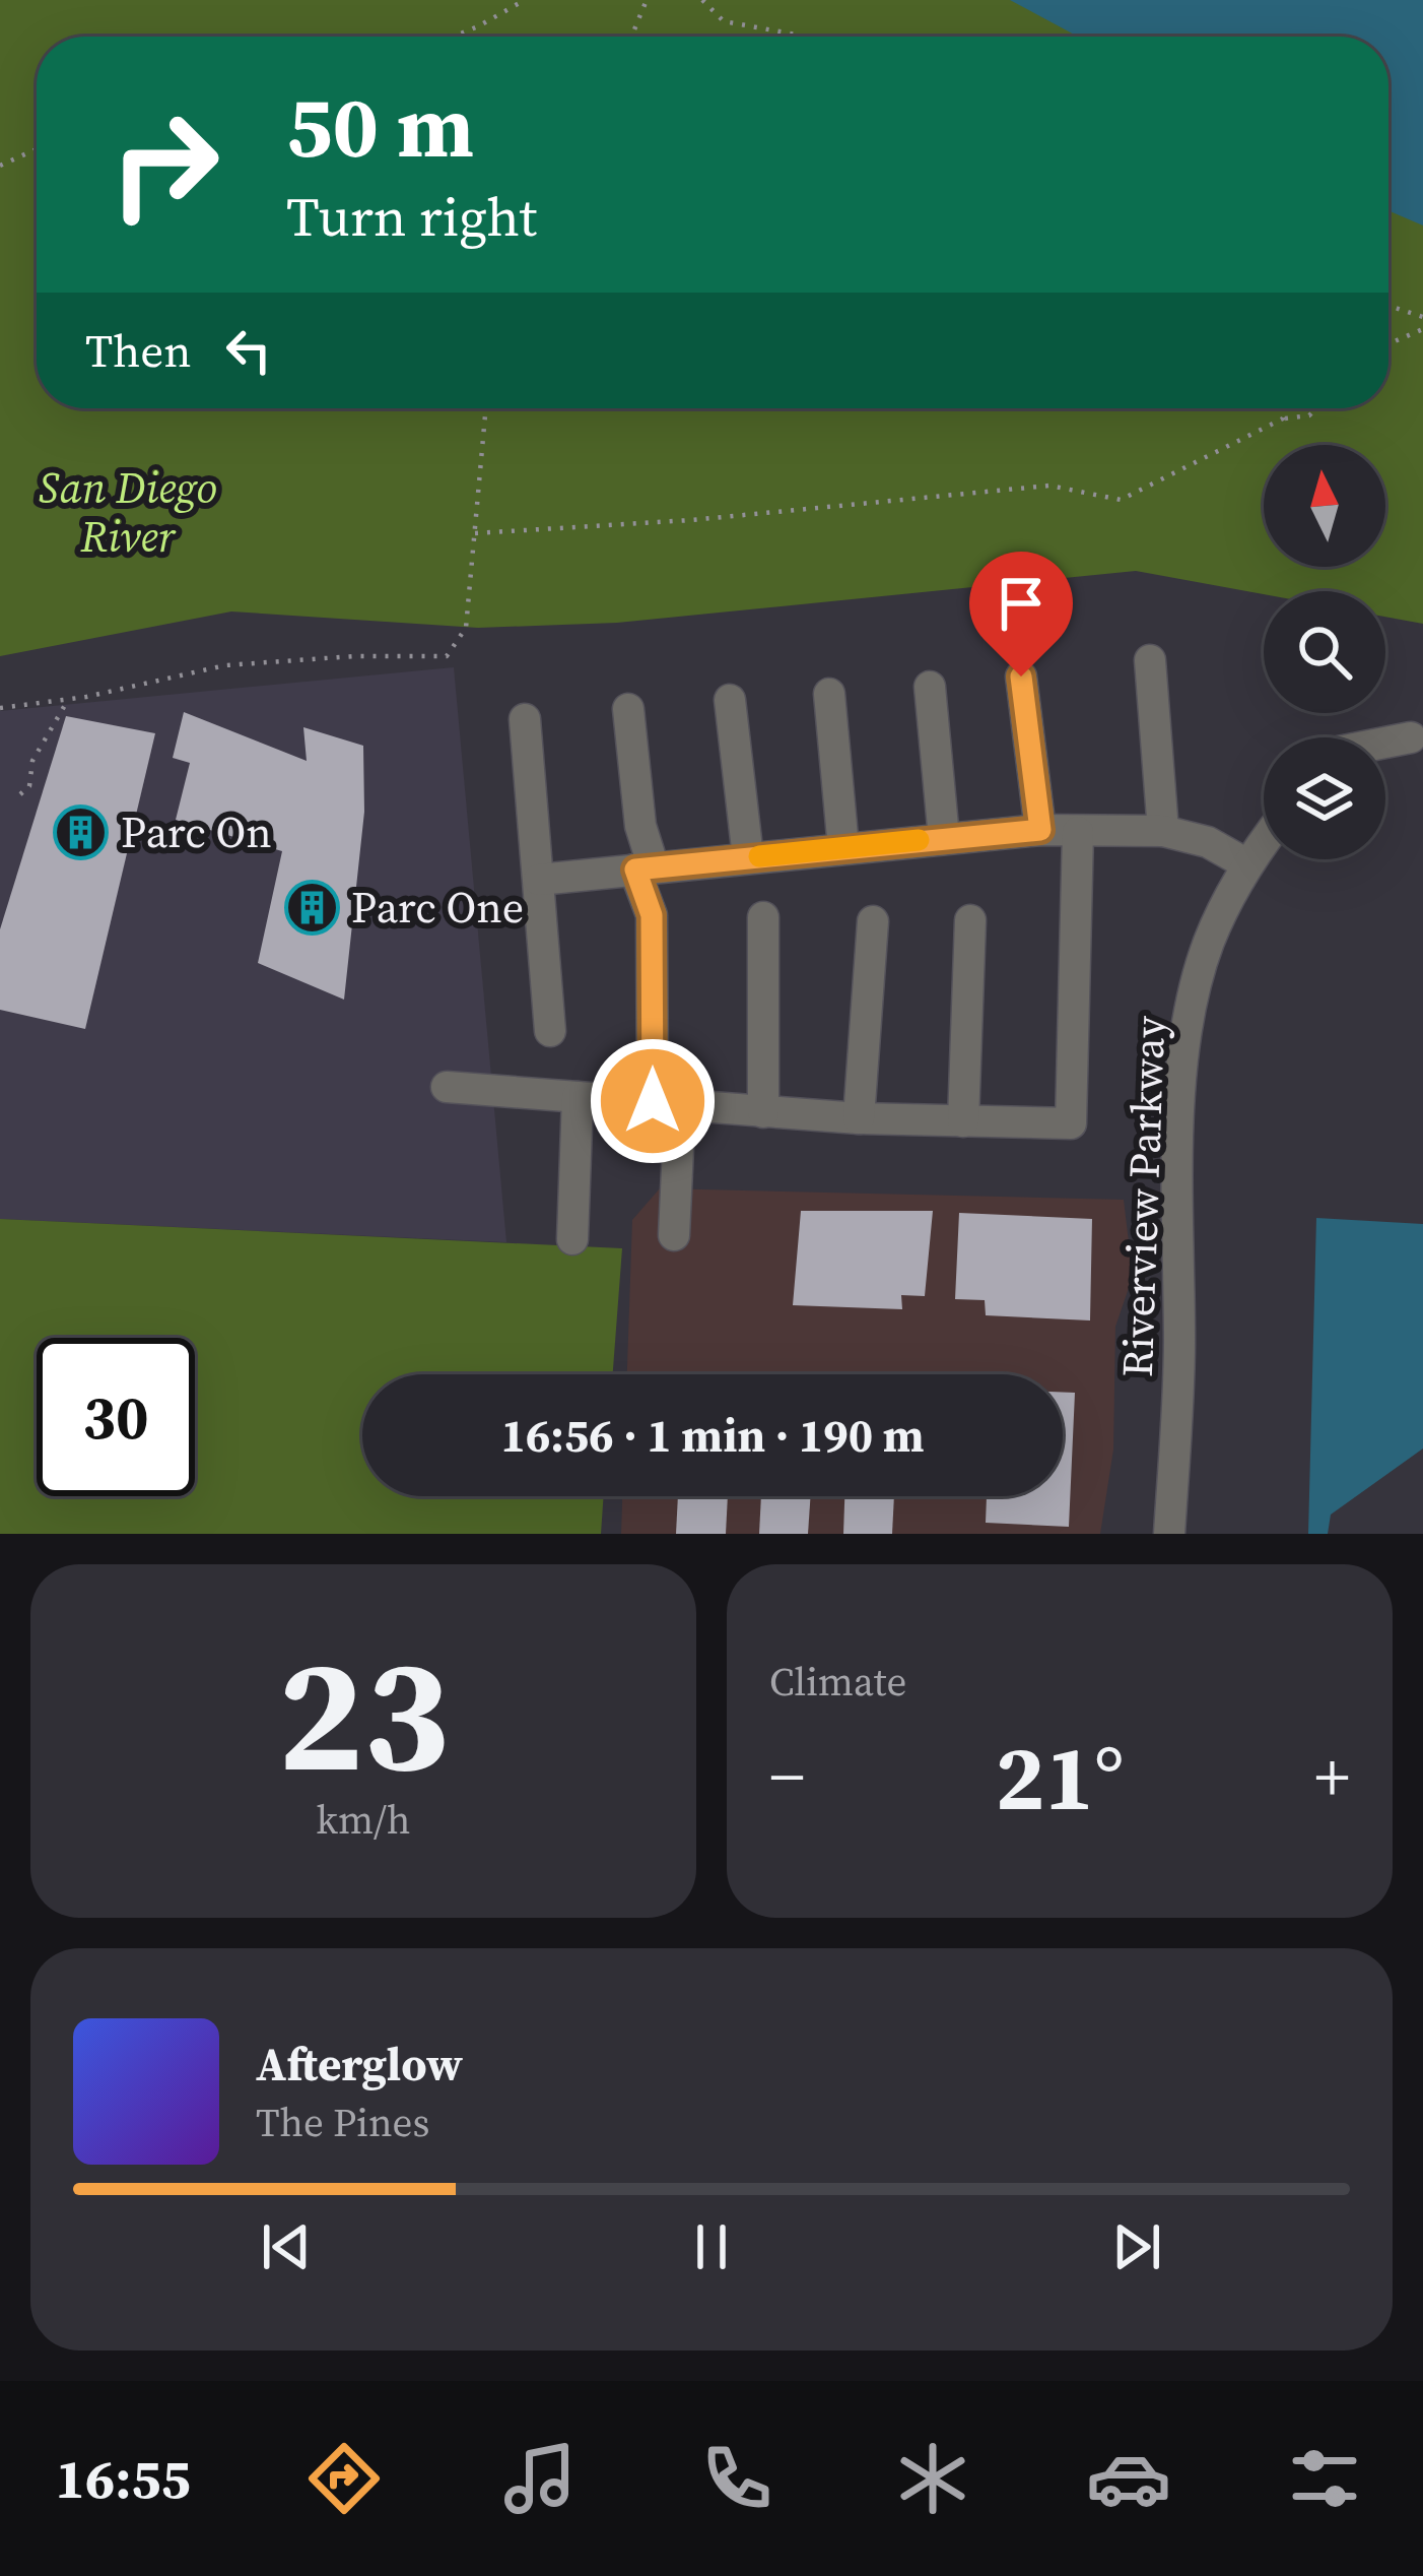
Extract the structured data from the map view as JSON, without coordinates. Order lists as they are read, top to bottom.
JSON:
{
  "streets": {
    "street": ["Riverview Parkway"]
  },
  "parks": ["San Diego River"],
  "places": {
    "building": ["Parc On", "Parc One"]
  },
  "north": "top",
  "page": {
    "turn": ["50 m", "Turn right"],
    "then": "Then",
    "limit": "30",
    "trip": "16:56 · 1 min · 190 m",
    "tile": [
      ["23", "km/h"],
      "Climate"
    ],
    "heat": ["−", "21°", "+"],
    "song": ["Afterglow", "The Pines"],
    "tabs": "16:55"
  }
}
